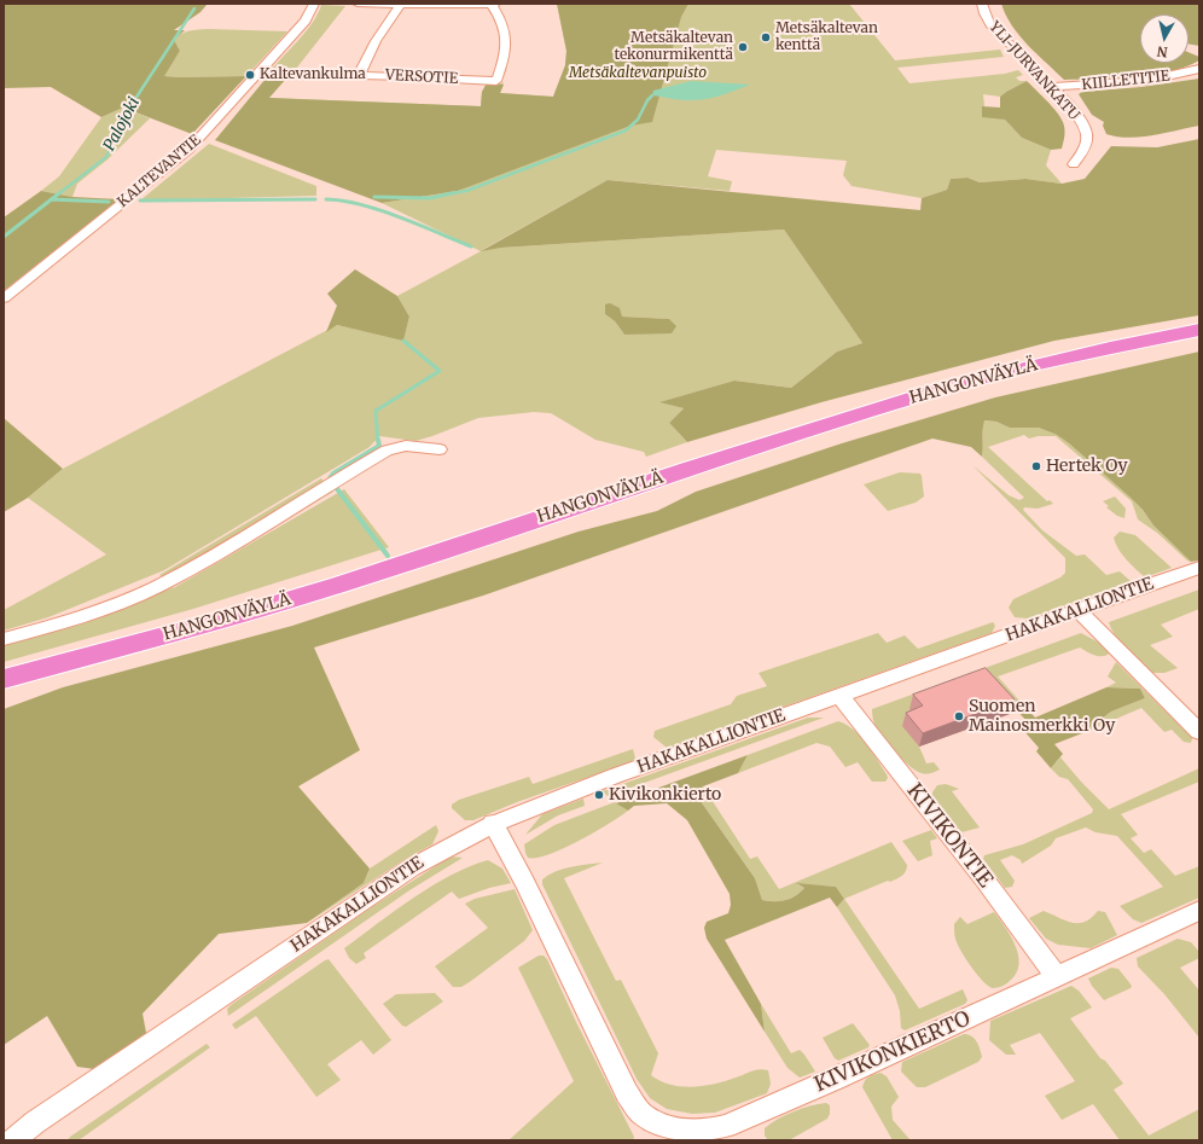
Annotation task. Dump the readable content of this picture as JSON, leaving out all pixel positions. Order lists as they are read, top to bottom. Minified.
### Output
{"streets":{"highway":["HANGONVÄYLÄ"],"street":["YLI-JURVANKATU","VERSOTIE","KIILLETITIE","KALTEVANTIE","HAKAKALLIONTIE","KIVIKONTIE","KIVIKONKIERTO"]},"crossings":[["YLI-JURVANKATU","KIILLETITIE"],["VERSOTIE","KALTEVANTIE"],["HAKAKALLIONTIE","KIVIKONTIE"],["HAKAKALLIONTIE","KIVIKONKIERTO"],["KIVIKONTIE","KIVIKONKIERTO"]],"water":["Palojoki"],"parks":["Metsäkaltevanpuisto"],"places":["Metsäkaltevan kenttä","Metsäkaltevan tekonurmikenttä","Kaltevankulma","Hertek Oy","Suomen Mainosmerkki Oy","Kivikonkierto"],"north":"bottom"}
